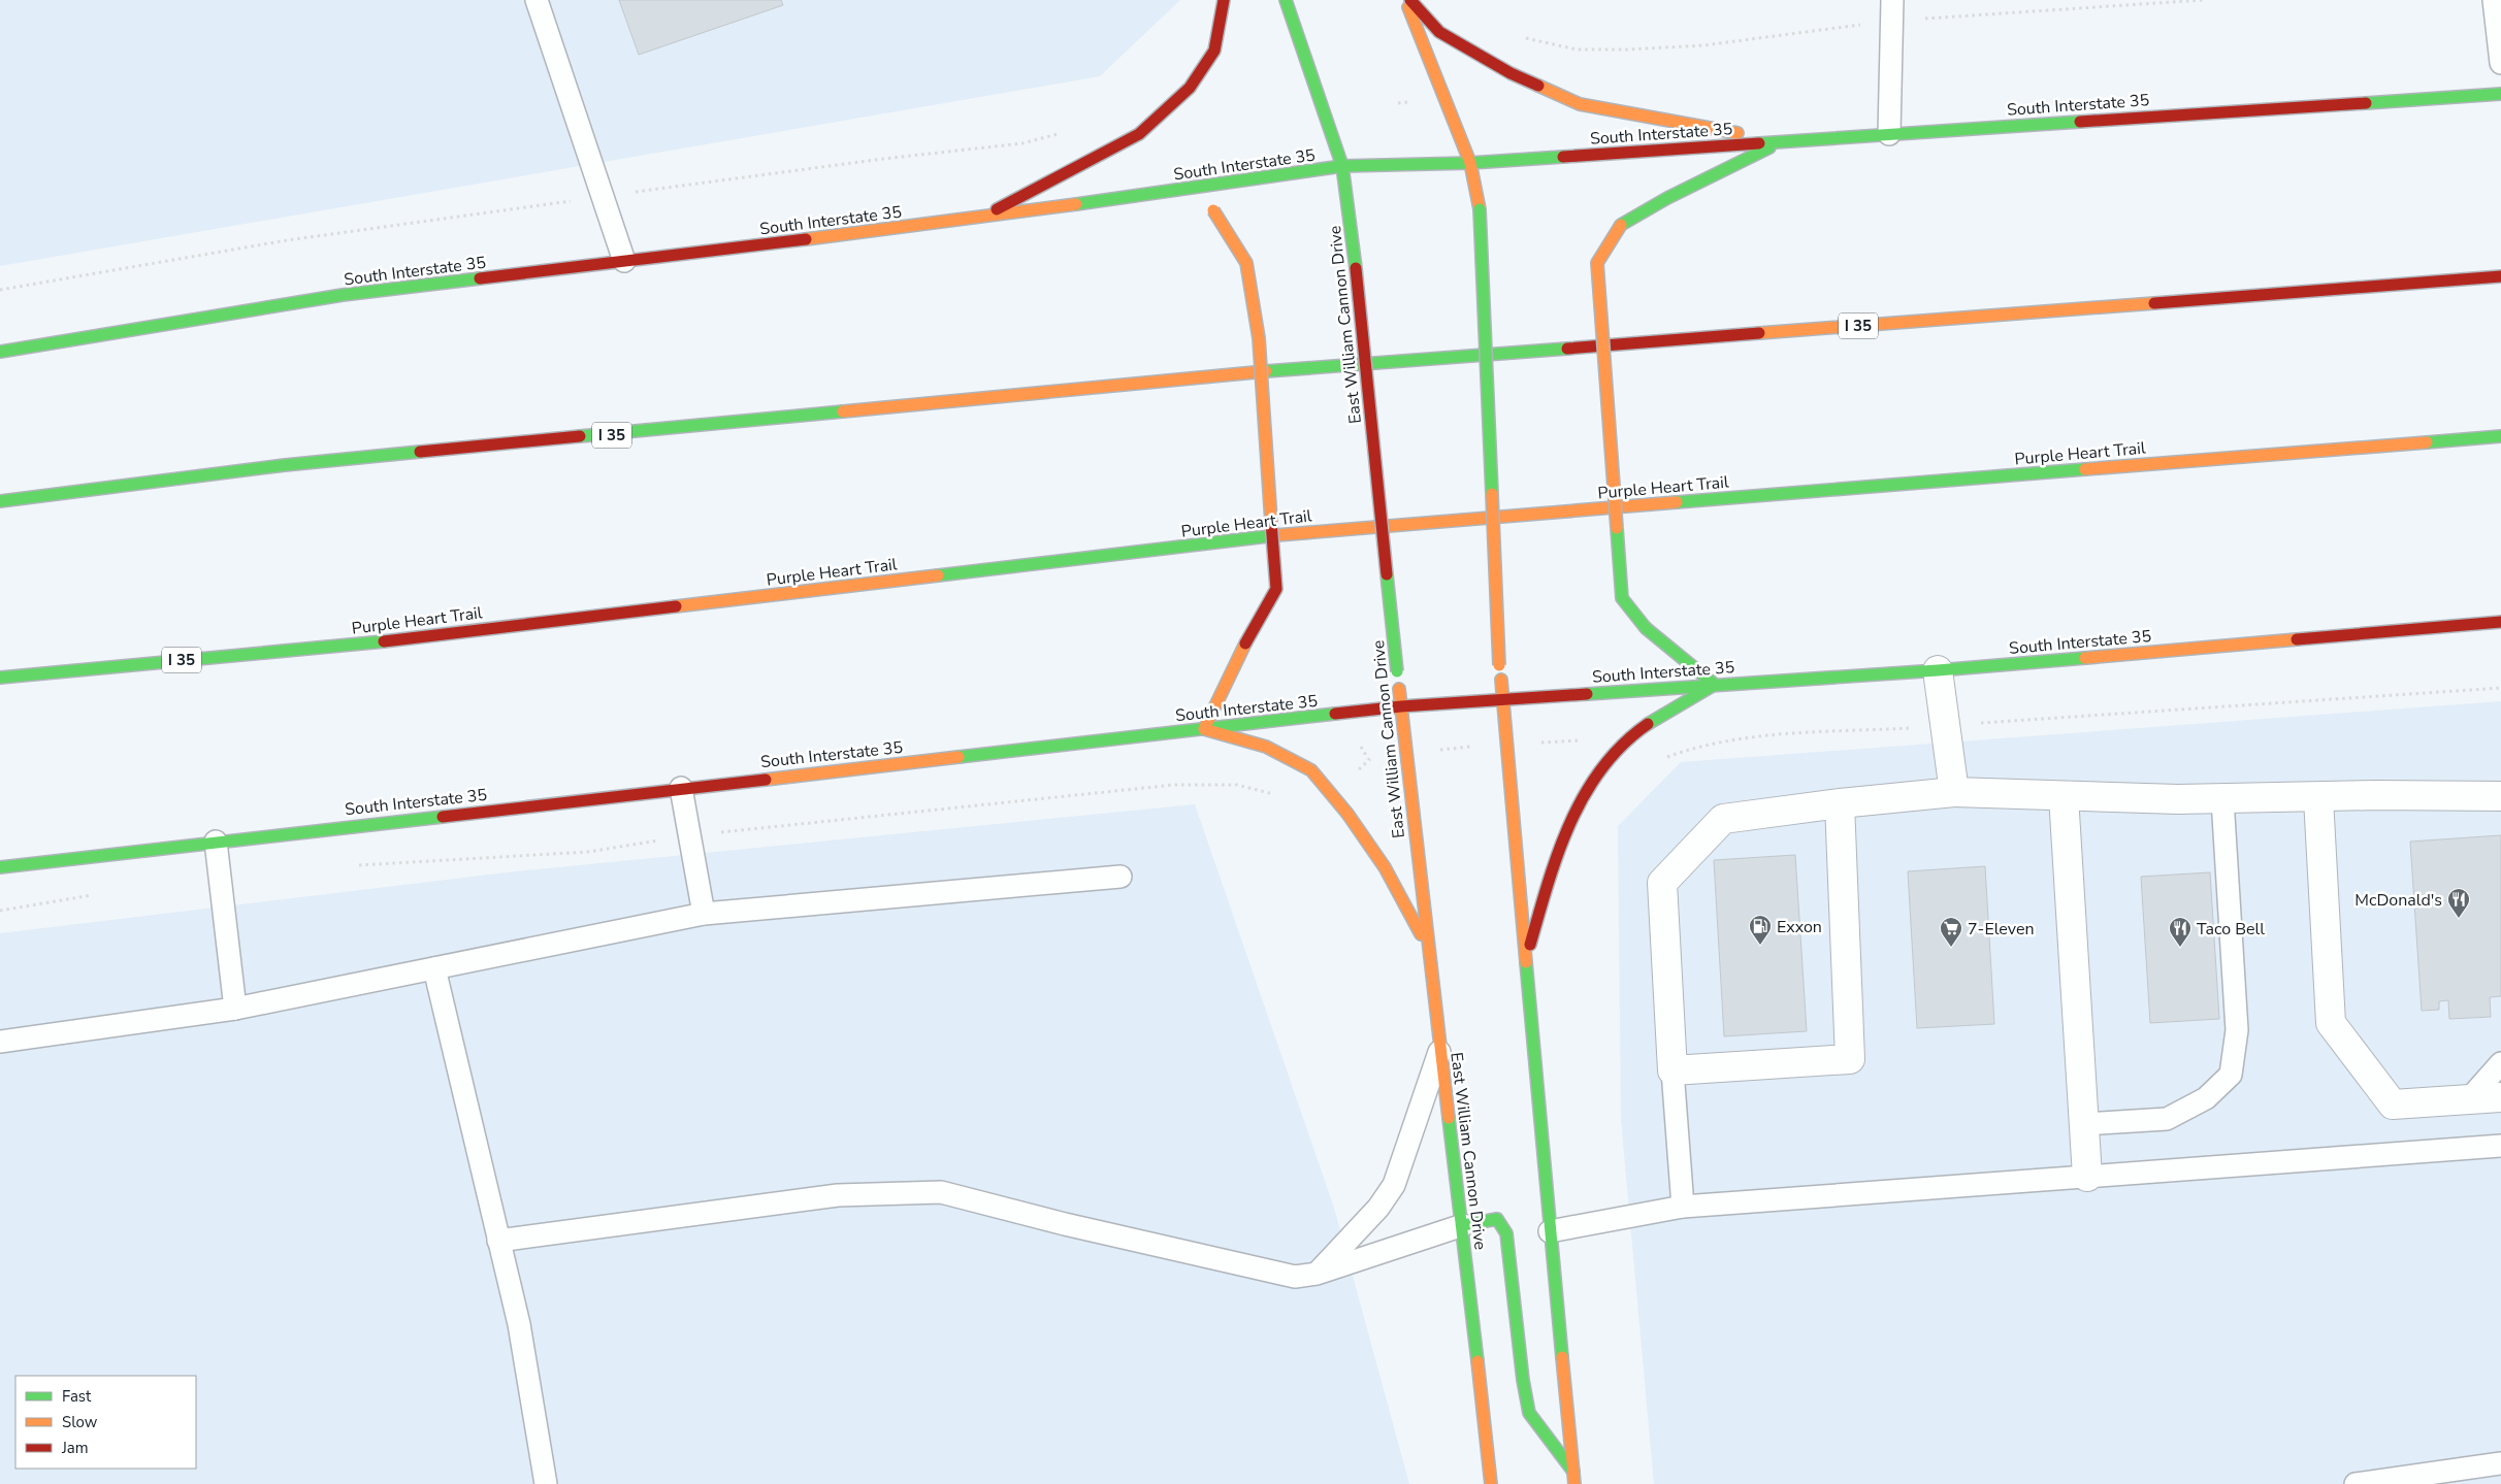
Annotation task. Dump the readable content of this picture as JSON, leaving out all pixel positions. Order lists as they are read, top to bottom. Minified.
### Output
{"streets":{"main road":["South Interstate 35","East William Cannon Drive","I 35","Purple Heart Trail"]},"crossings":[["South Interstate 35","East William Cannon Drive"]],"places":{"restaurant":["McDonald's","Taco Bell"],"fuel station":["Exxon"],"supermarket":["7-Eleven"]},"legend":["Fast","Slow","Jam"]}
